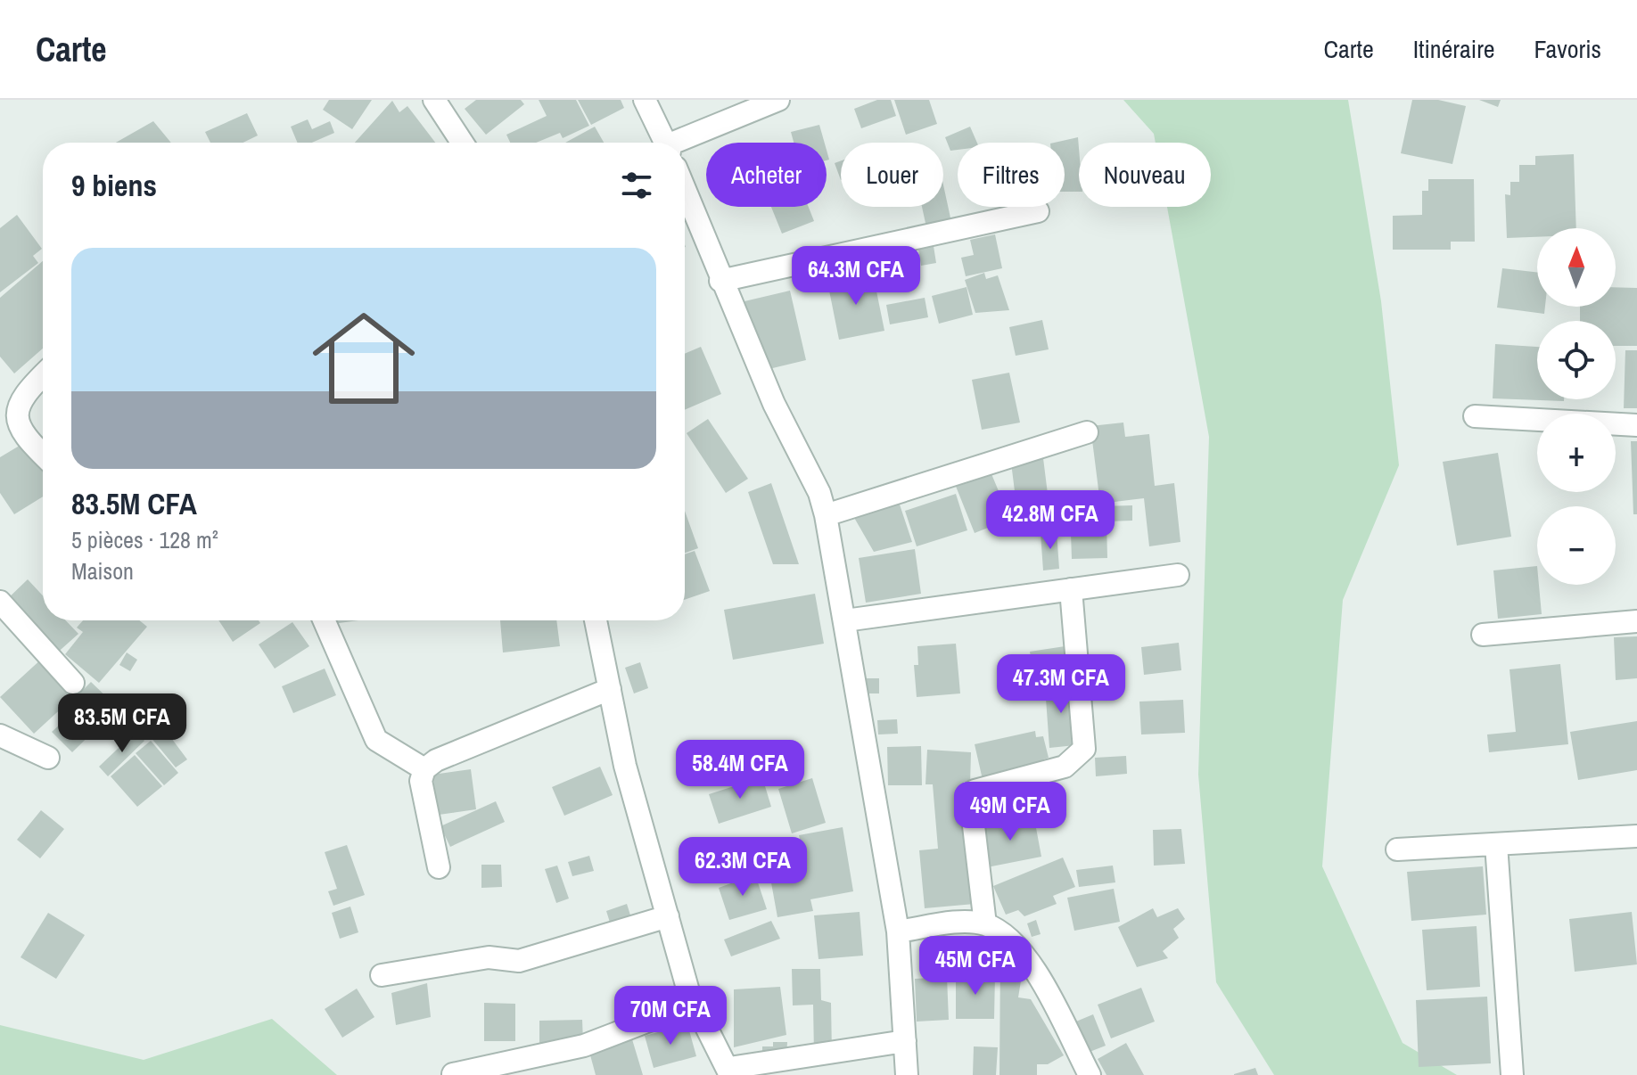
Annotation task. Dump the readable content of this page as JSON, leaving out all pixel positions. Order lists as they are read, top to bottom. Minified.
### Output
{"north":"top","page":{"header":"Carte","nav":["Carte","Itinéraire","Favoris"],"chip":["Acheter","Louer","Filtres","Nouveau"],"heading":"9 biens","map_buttons":["+","−"],"list":[{"name":"83.5M CFA","note":"5 pièces · 128 m² · Maison"}],"price":["64.3M CFA","42.8M CFA","47.3M CFA","83.5M CFA","58.4M CFA","49M CFA","62.3M CFA","45M CFA","70M CFA"]}}
